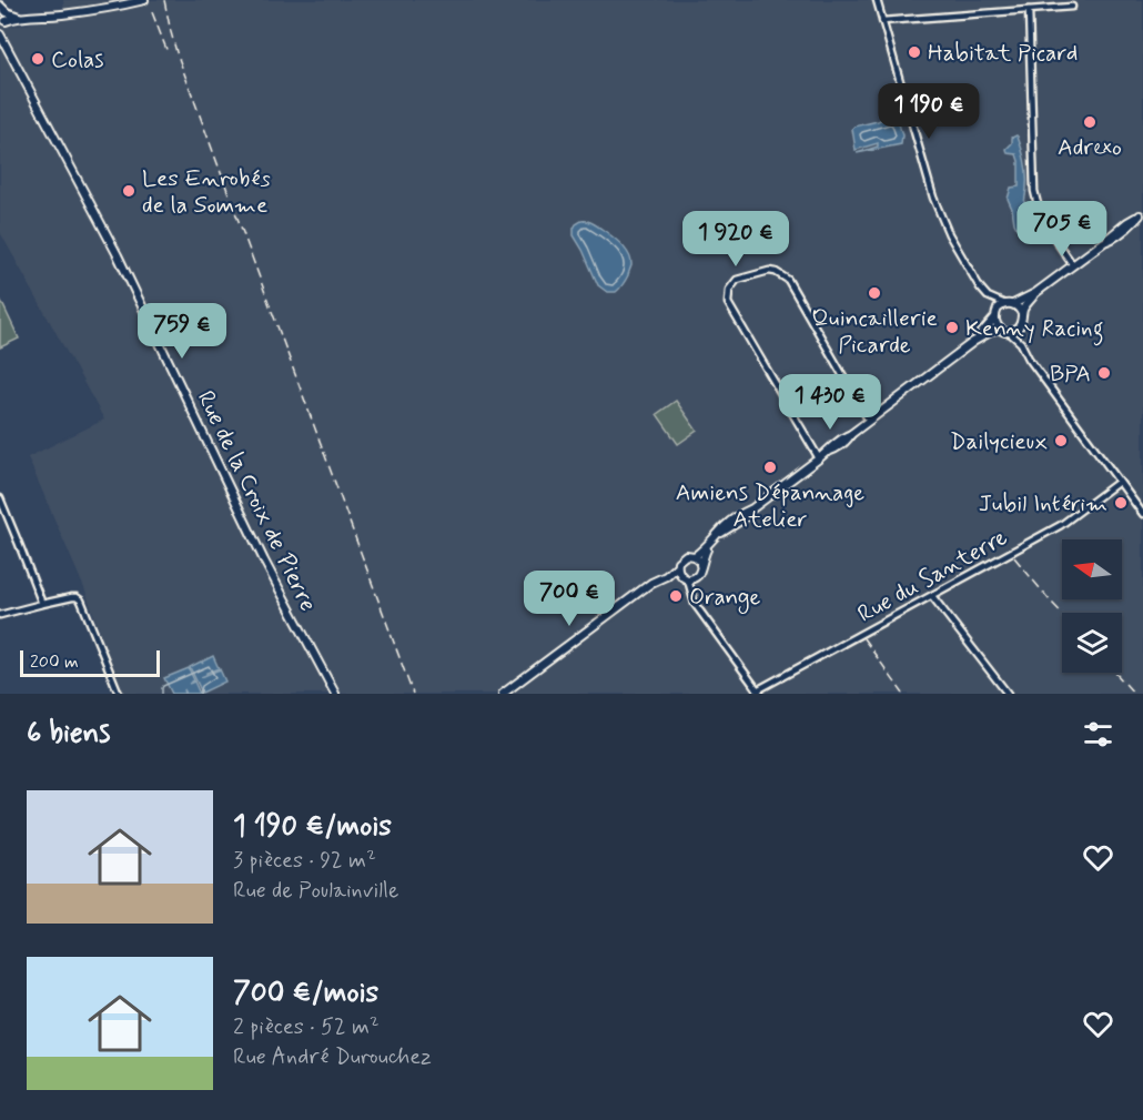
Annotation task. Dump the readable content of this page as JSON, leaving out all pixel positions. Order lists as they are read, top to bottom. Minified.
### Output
{"streets":{"main road":["Rue de la Croix de Pierre"],"street":["Rue du Santerre"]},"places":["Habitat Picard","Colas","Adrexo","Les Enrobés de la Somme","Quincaillerie Picarde","Kenny Racing","BPA","Dailycieux","Amiens Dépannage Atelier","Jubil Intérim","Orange"],"scale_bar":"200 m","north":"left","page":{"price":["1 190 €","705 €","1 920 €","759 €","1 430 €","700 €"],"scale":"200 m","heading":"6 biens","list":[{"name":"1 190 €/mois","note":"3 pièces · 92 m² · Rue de Poulainville"},{"name":"700 €/mois","note":"2 pièces · 52 m² · Rue André Durouchez"}]}}
